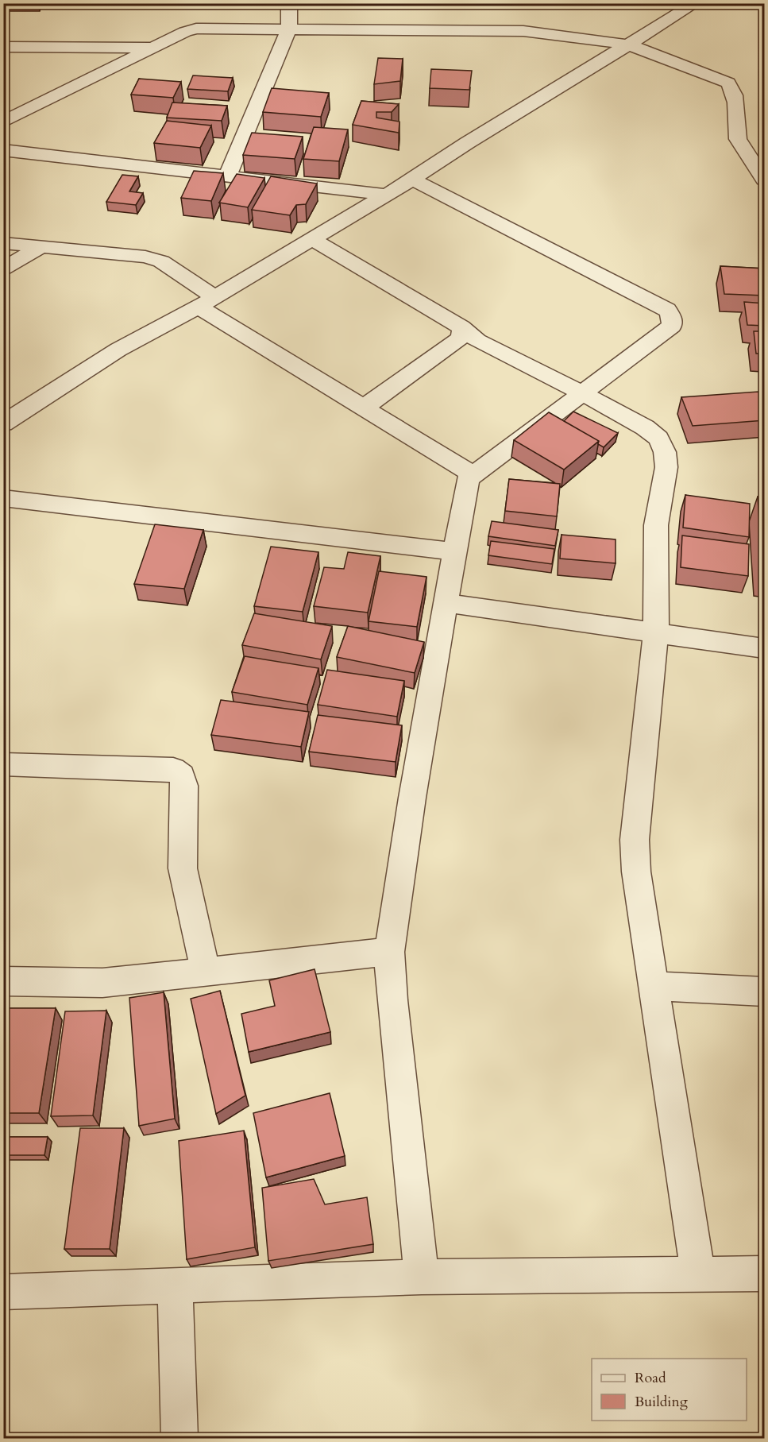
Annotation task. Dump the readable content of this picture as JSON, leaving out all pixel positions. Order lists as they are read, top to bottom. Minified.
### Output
{"legend":["Road","Building"]}
